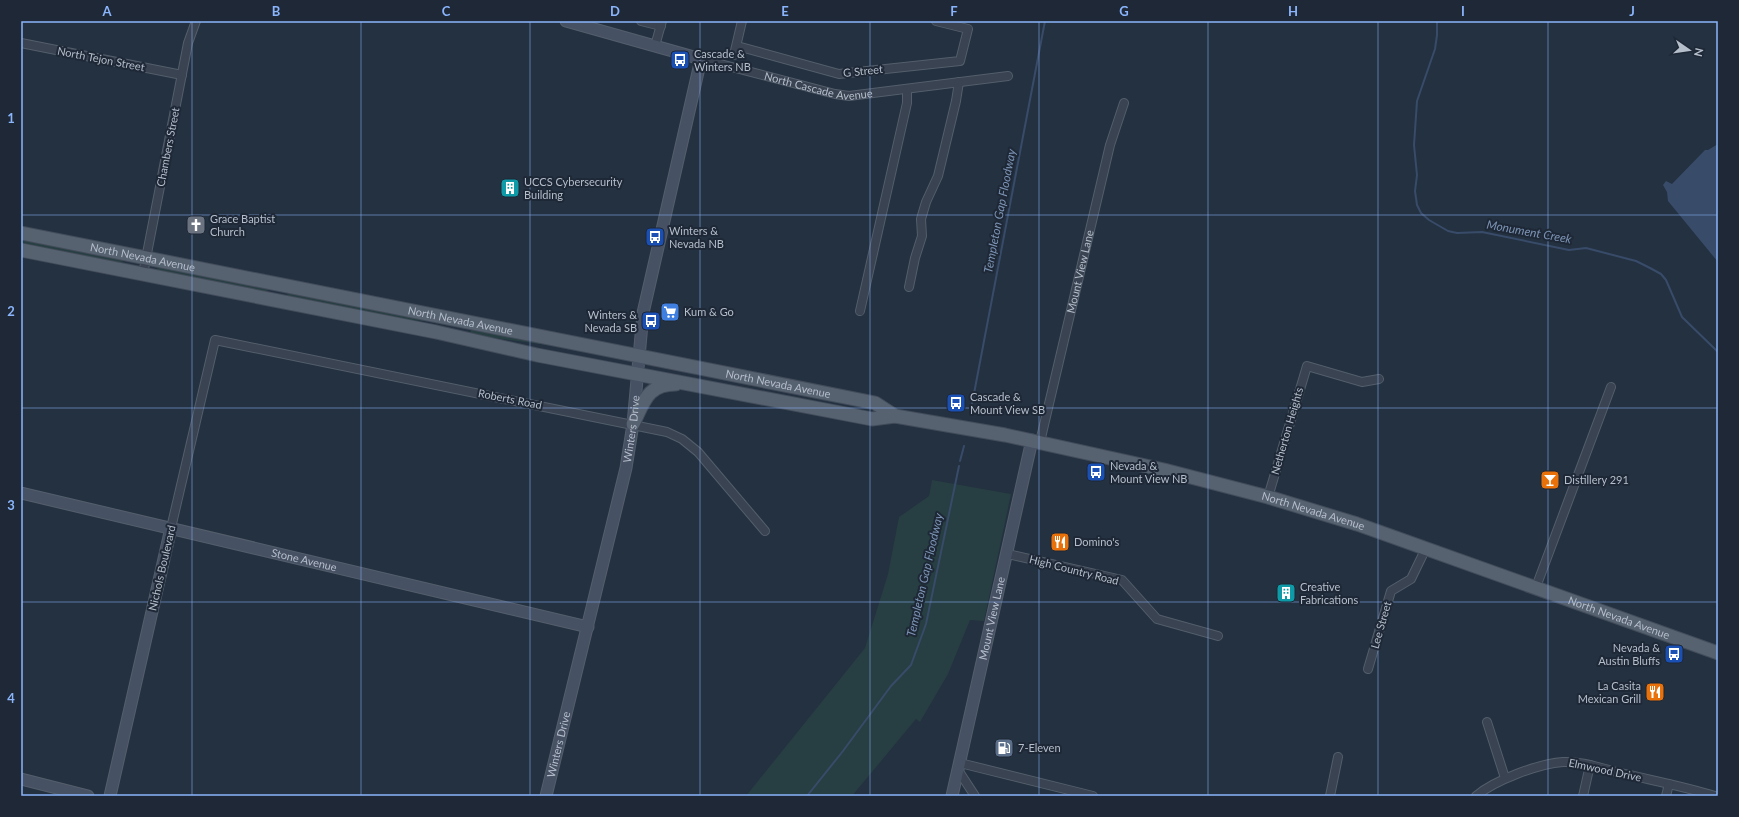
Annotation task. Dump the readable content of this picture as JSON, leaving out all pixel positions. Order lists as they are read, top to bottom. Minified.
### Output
{"streets":{"main road":["North Nevada Avenue"],"street":["North Tejon Street","G Street","North Cascade Avenue","Chambers Street","Mount View Lane","Roberts Road","Winters Drive","Netherton Heights","Stone Avenue","Nichols Boulevard","High Country Road","Lee Street","Elmwood Drive"]},"crossings":[["North Tejon Street","Chambers Street"],["North Cascade Avenue","Winters Drive"],["Chambers Street","North Nevada Avenue"],["North Nevada Avenue","Mount View Lane"],["North Nevada Avenue","Winters Drive"],["North Nevada Avenue","Netherton Heights"],["North Nevada Avenue","Lee Street"],["Mount View Lane","High Country Road"],["Roberts Road","Winters Drive"],["Roberts Road","Nichols Boulevard"],["Winters Drive","Stone Avenue"],["Stone Avenue","Nichols Boulevard"]],"water":["Templeton Gap Floodway","Monument Creek"],"places":{"bus stop":["Cascade & Winters NB","Winters & Nevada NB","Winters & Nevada SB","Cascade & Mount View SB","Nevada & Mount View NB","Nevada & Austin Bluffs"],"building":["UCCS Cybersecurity Building","Creative Fabrications"],"church":["Grace Baptist Church"],"supermarket":["Kum & Go"],"bar":["Distillery 291"],"restaurant":["Domino's","La Casita Mexican Grill"],"fuel station":["7-Eleven"]},"north":"right","grid":{"columns":["A","B","C","D","E","F","G","H","I","J"],"rows":["1","2","3","4"]}}
